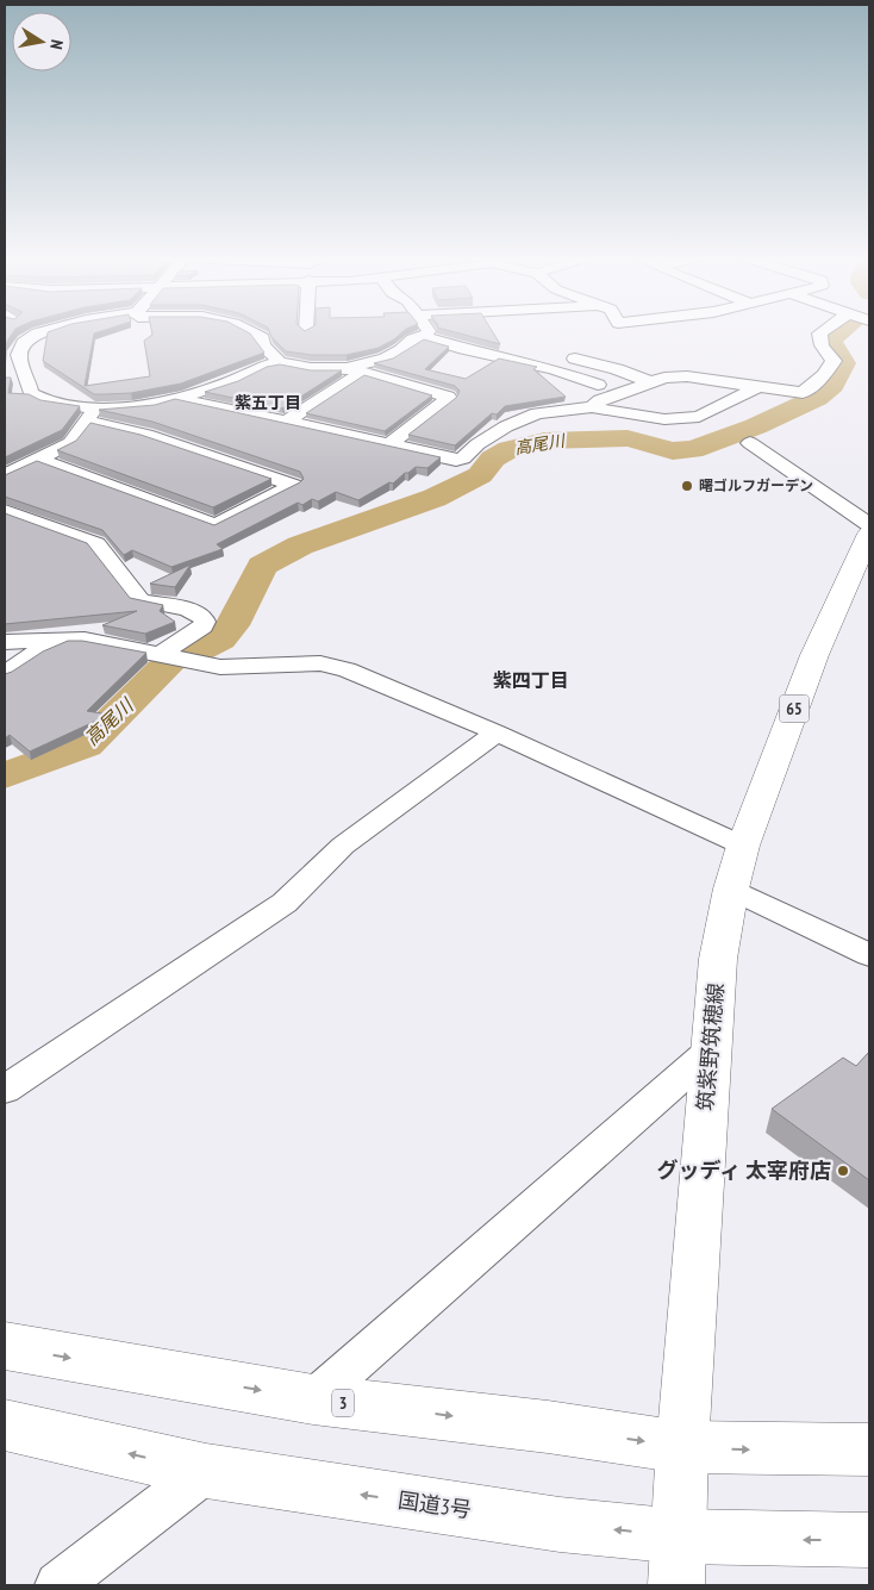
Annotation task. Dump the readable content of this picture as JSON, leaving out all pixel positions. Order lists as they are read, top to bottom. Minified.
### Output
{"streets":{"main road":["65","筑紫野筑穂線","3","国道3号"]},"crossings":[["筑紫野筑穂線","3"],["筑紫野筑穂線","国道3号"]],"districts":["紫五丁目","紫四丁目"],"water":["高尾川"],"places":["曙ゴルフガーデン","グッディ 太宰府店"],"north":"right"}
